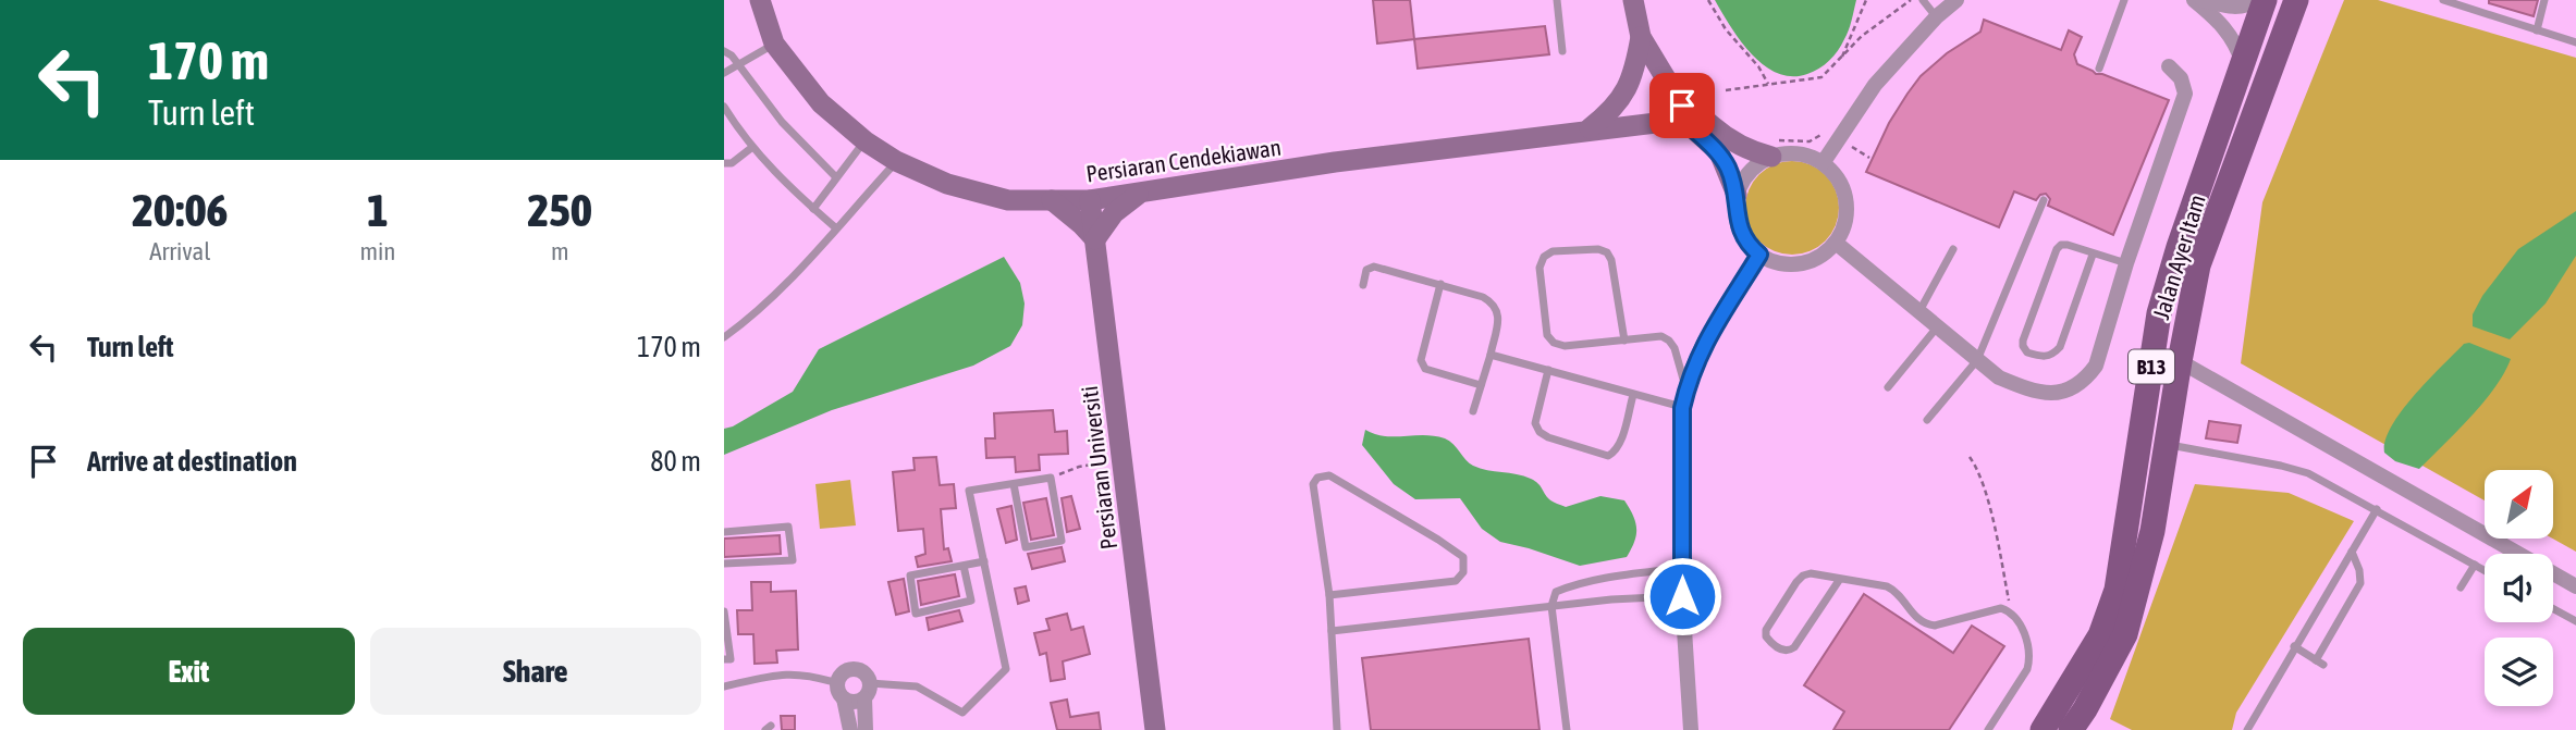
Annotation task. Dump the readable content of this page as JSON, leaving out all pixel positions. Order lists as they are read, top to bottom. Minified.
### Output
{"streets":{"main road":["Jalan Ayer Itam","B13"],"street":["Persiaran Cendekiawan","Persiaran Universiti"]},"crossings":[["Persiaran Cendekiawan","Persiaran Universiti"]],"north":"top right","page":{"turn":["170 m","Turn left"],"eta":["20:06","Arrival","1","min","250","m"],"list":[{"name":"Turn left","value":"170 m"},{"name":"Arrive at destination","value":"80 m"}],"buttons":["Exit","Share"]}}
